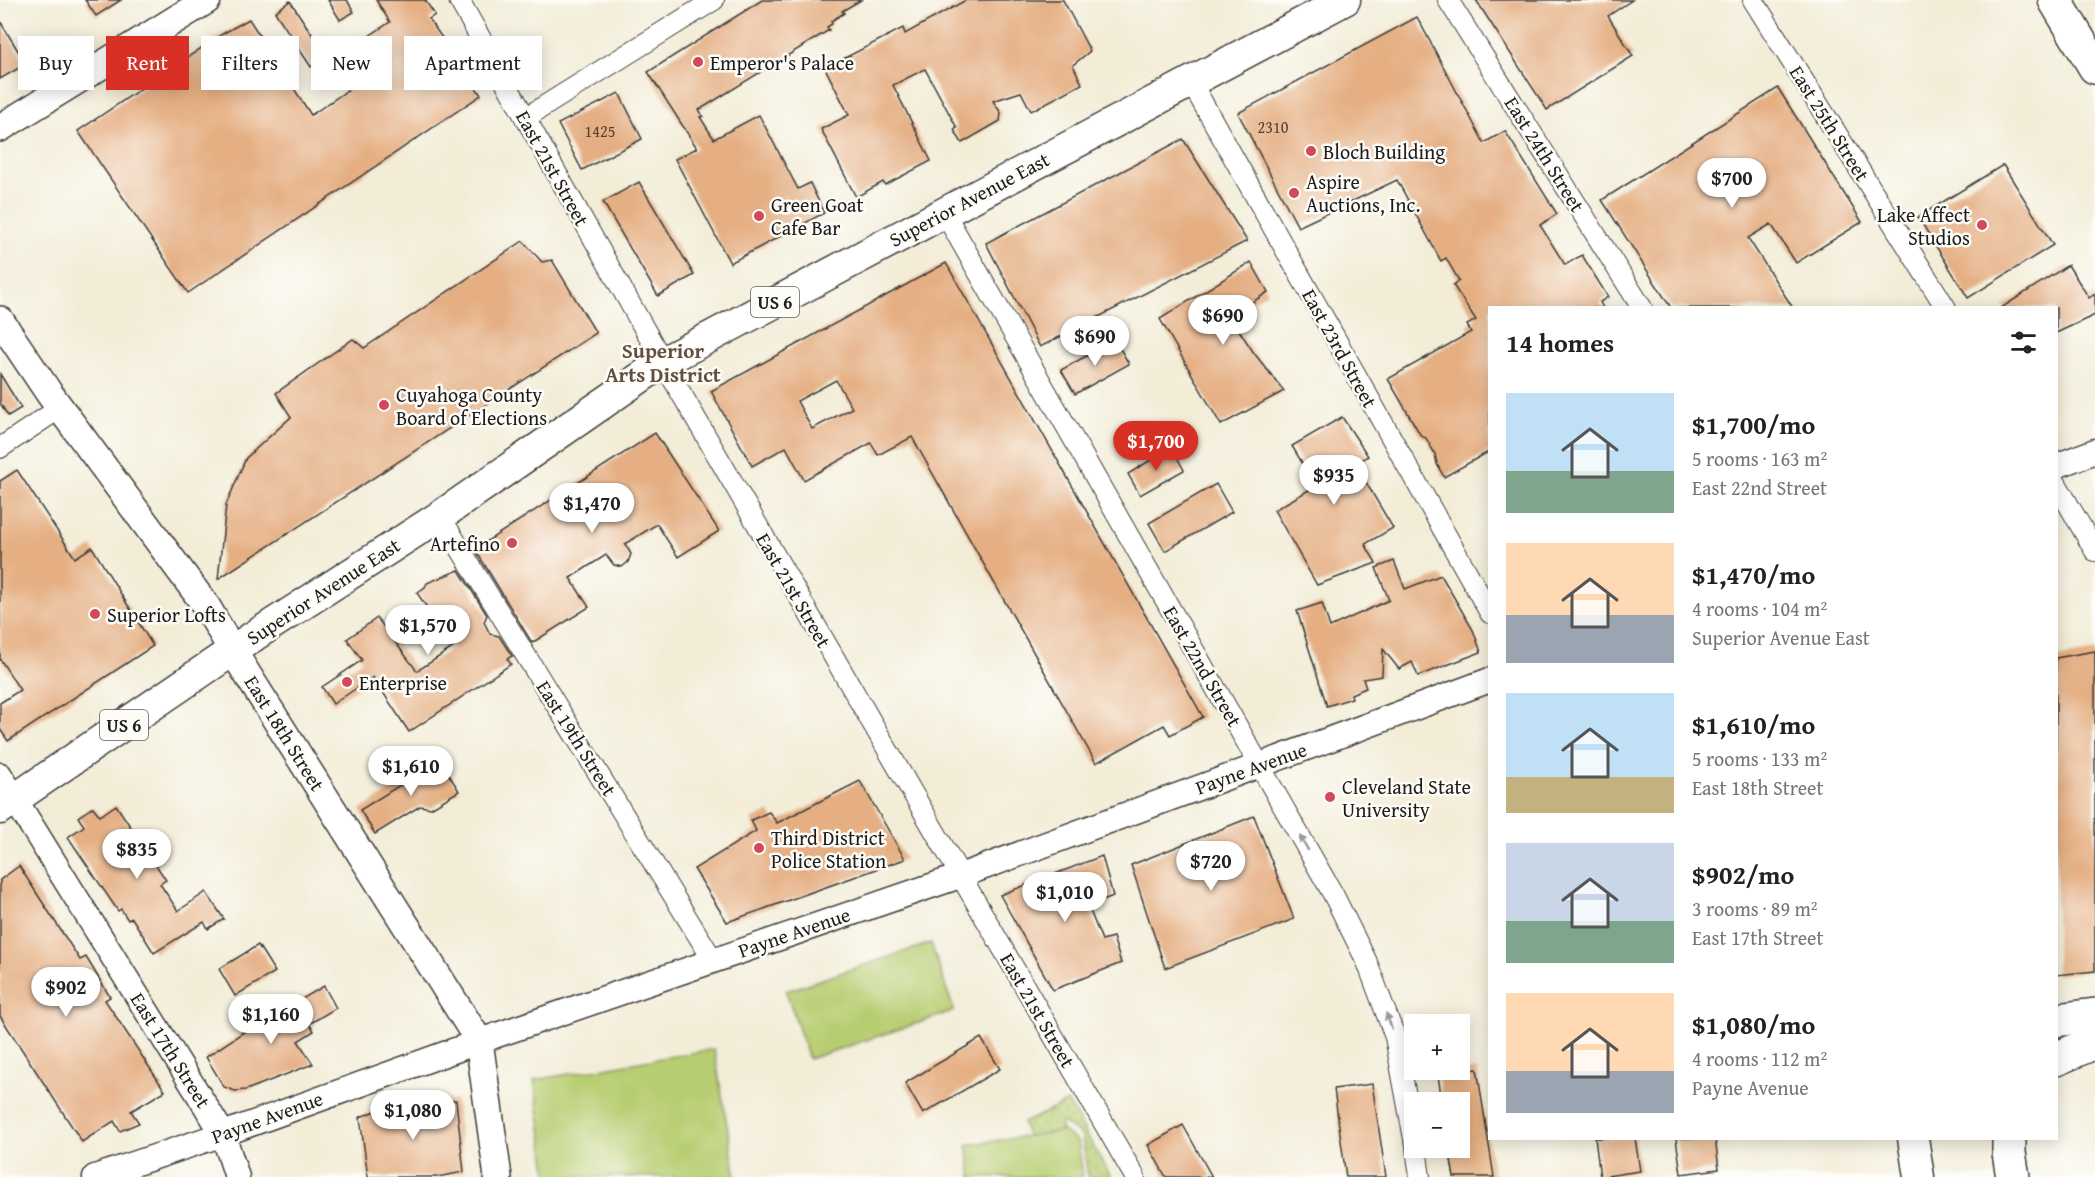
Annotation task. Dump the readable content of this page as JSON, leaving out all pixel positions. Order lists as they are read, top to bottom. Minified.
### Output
{"streets":{"main road":["Superior Avenue East","US 6","East 18th Street"],"street":["East 25th Street","East 24th Street","East 21st Street","East 23rd Street","East 22nd Street","East 19th Street","Payne Avenue","East 17th Street"]},"crossings":[["East 21st Street","Superior Avenue East"],["East 21st Street","Payne Avenue"],["Superior Avenue East","East 23rd Street"],["Superior Avenue East","East 22nd Street"],["Superior Avenue East","East 18th Street"],["Superior Avenue East","East 19th Street"],["Superior Avenue East","East 17th Street"],["East 22nd Street","Payne Avenue"],["East 18th Street","Payne Avenue"],["East 19th Street","Payne Avenue"],["Payne Avenue","East 17th Street"]],"one_way":["East 22nd Street"],"districts":["Superior Arts District"],"places":["Emperor's Palace","Bloch Building","Aspire Auctions, Inc.","Green Goat Cafe Bar","Lake Affect Studios","Cuyahoga County Board of Elections","Artefino","Superior Lofts","Enterprise","Cleveland State University","Third District Police Station"],"house_numbers":["2310","1425"],"page":{"chip":["Buy","Rent","Filters","New","Apartment"],"price":["$700","$690","$690","$1,700","$935","$1,470","$1,570","$1,610","$835","$720","$1,010","$902","$1,160","$1,080"],"heading":"14 homes","list":[{"name":"$1,700/mo","note":"5 rooms · 163 m² · East 22nd Street"},{"name":"$1,470/mo","note":"4 rooms · 104 m² · Superior Avenue East"},{"name":"$1,610/mo","note":"5 rooms · 133 m² · East 18th Street"},{"name":"$902/mo","note":"3 rooms · 89 m² · East 17th Street"},{"name":"$1,080/mo","note":"4 rooms · 112 m² · Payne Avenue"}],"map_buttons":["+","−"]}}
